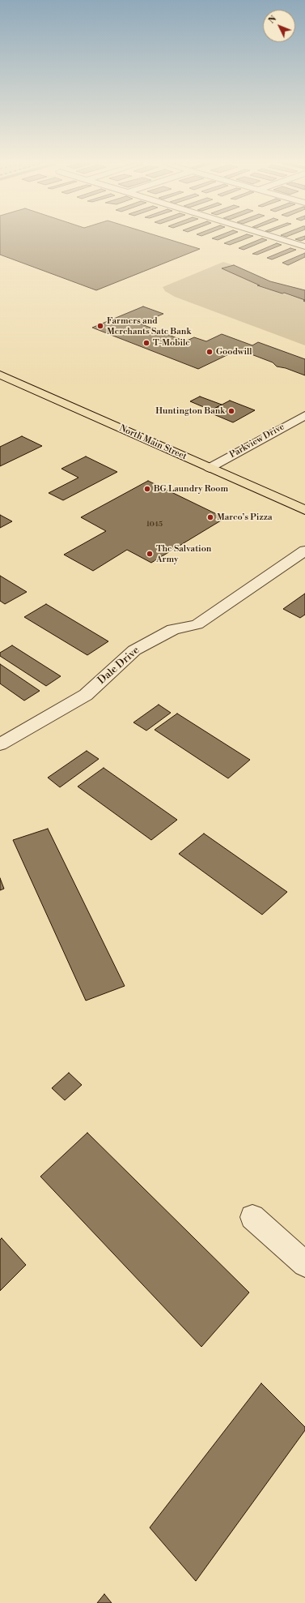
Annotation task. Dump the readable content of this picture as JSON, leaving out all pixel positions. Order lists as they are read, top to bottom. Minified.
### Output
{"streets":{"main road":["North Main Street"],"street":["Parkview Drive","Dale Drive"]},"crossings":[["Parkview Drive","North Main Street"]],"places":["Farmers and Merchants Sate Bank","T-Mobile","Goodwill","Huntington Bank","BG Laundry Room","Marco’s Pizza","The Salvation Army"],"house_numbers":["1045"],"north":"top left"}
